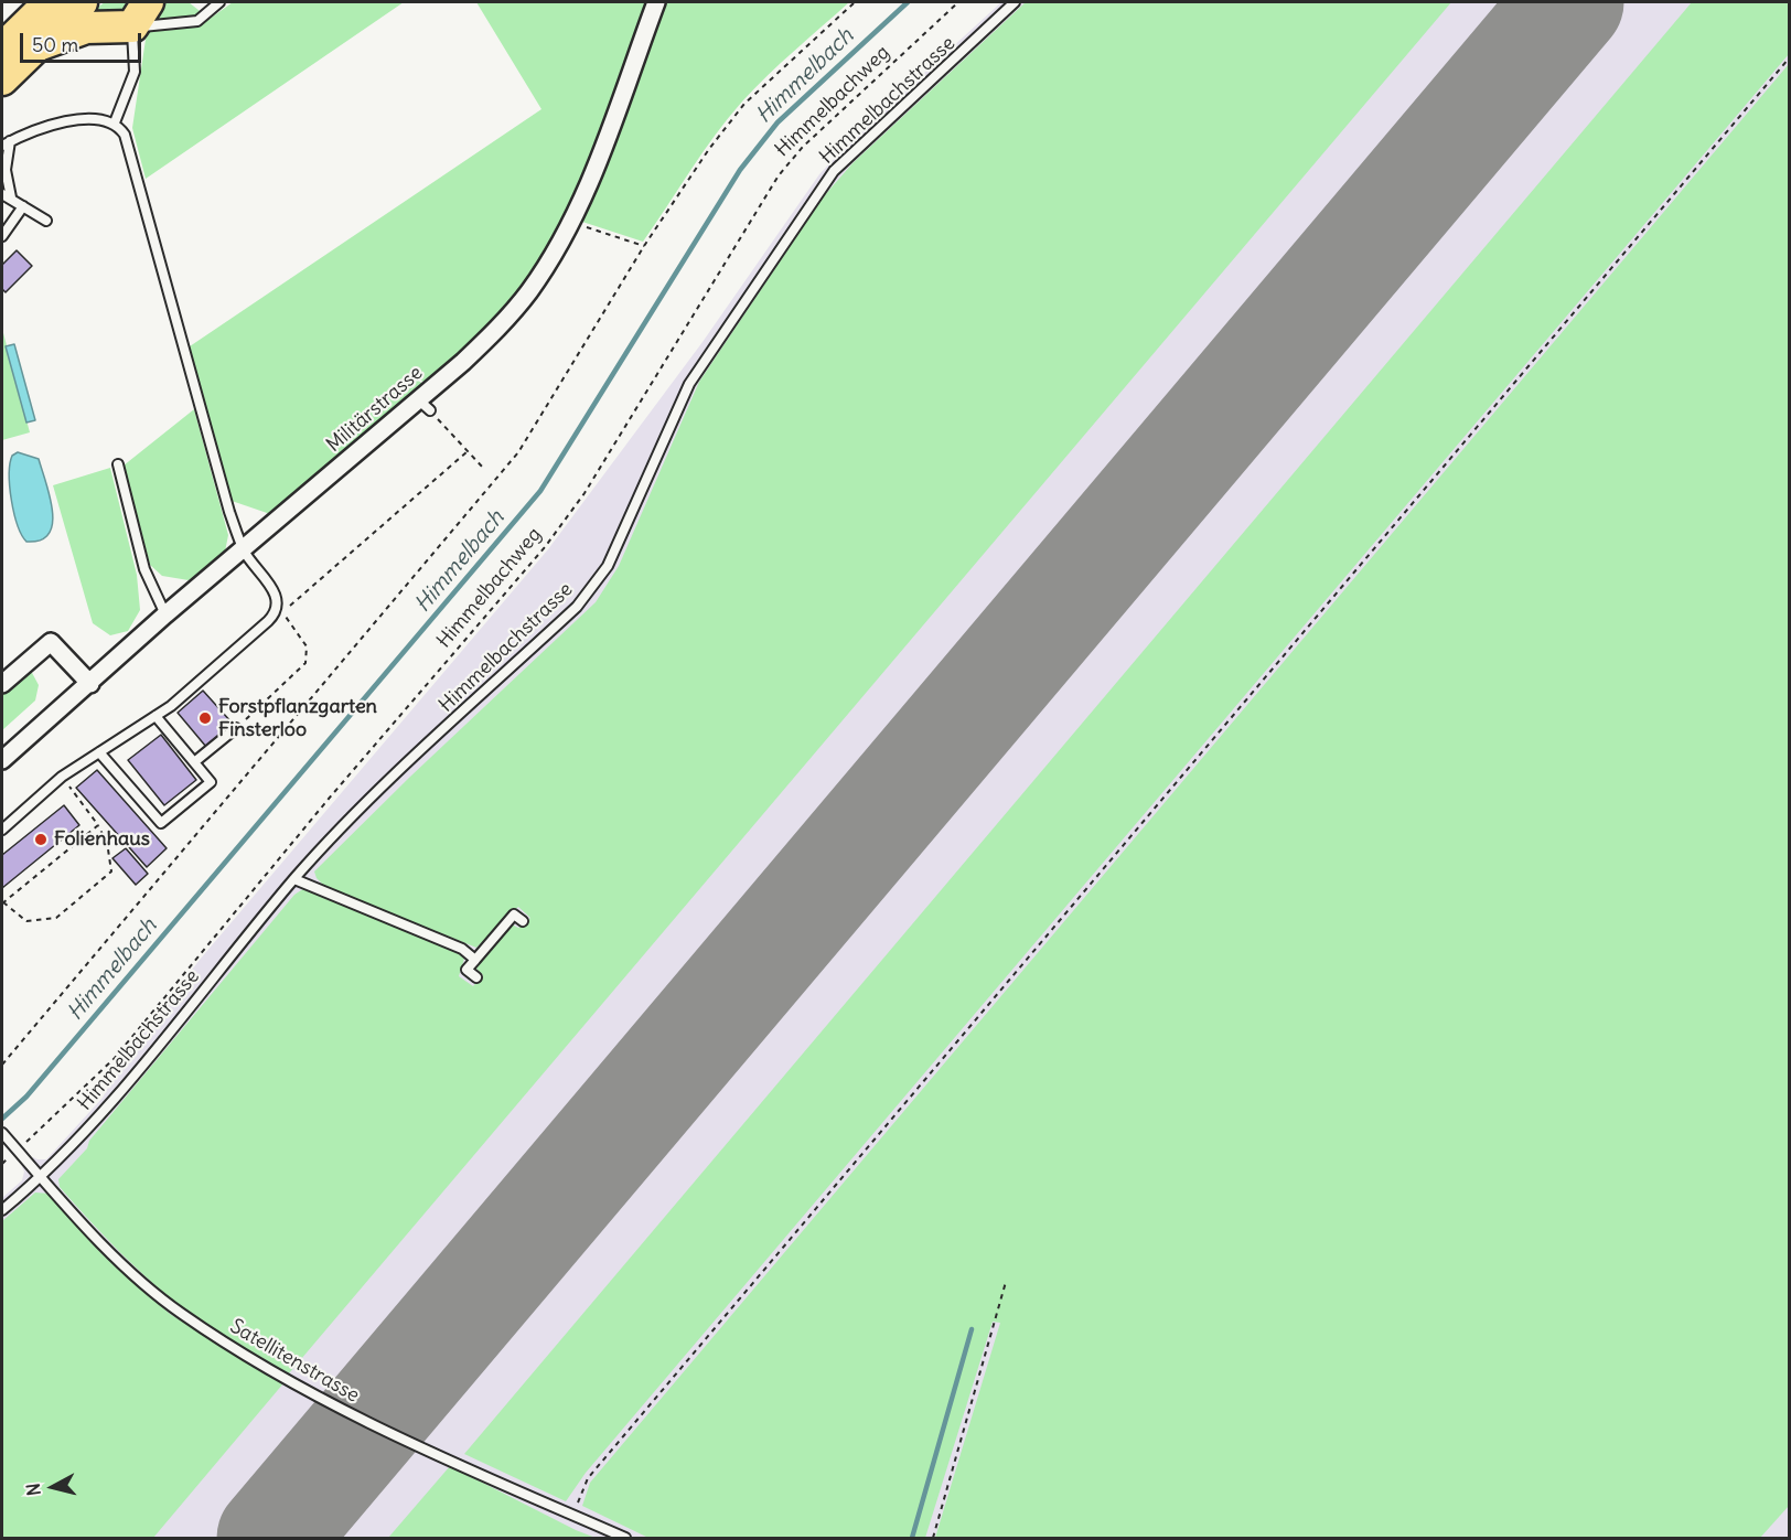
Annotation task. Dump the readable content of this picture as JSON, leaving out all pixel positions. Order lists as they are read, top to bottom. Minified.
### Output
{"streets":{"street":["Militärstrasse"],"lane":["Himmelbachstrasse","Satellitenstrasse"],"path":["Himmelbachweg"]},"crossings":[["Himmelbachstrasse","Satellitenstrasse"],["Himmelbachweg","Satellitenstrasse"]],"water":["Himmelbach"],"places":["Forstpflanzgarten Finsterloo","Folienhaus"],"scale_bar":"50 m","north":"left"}
